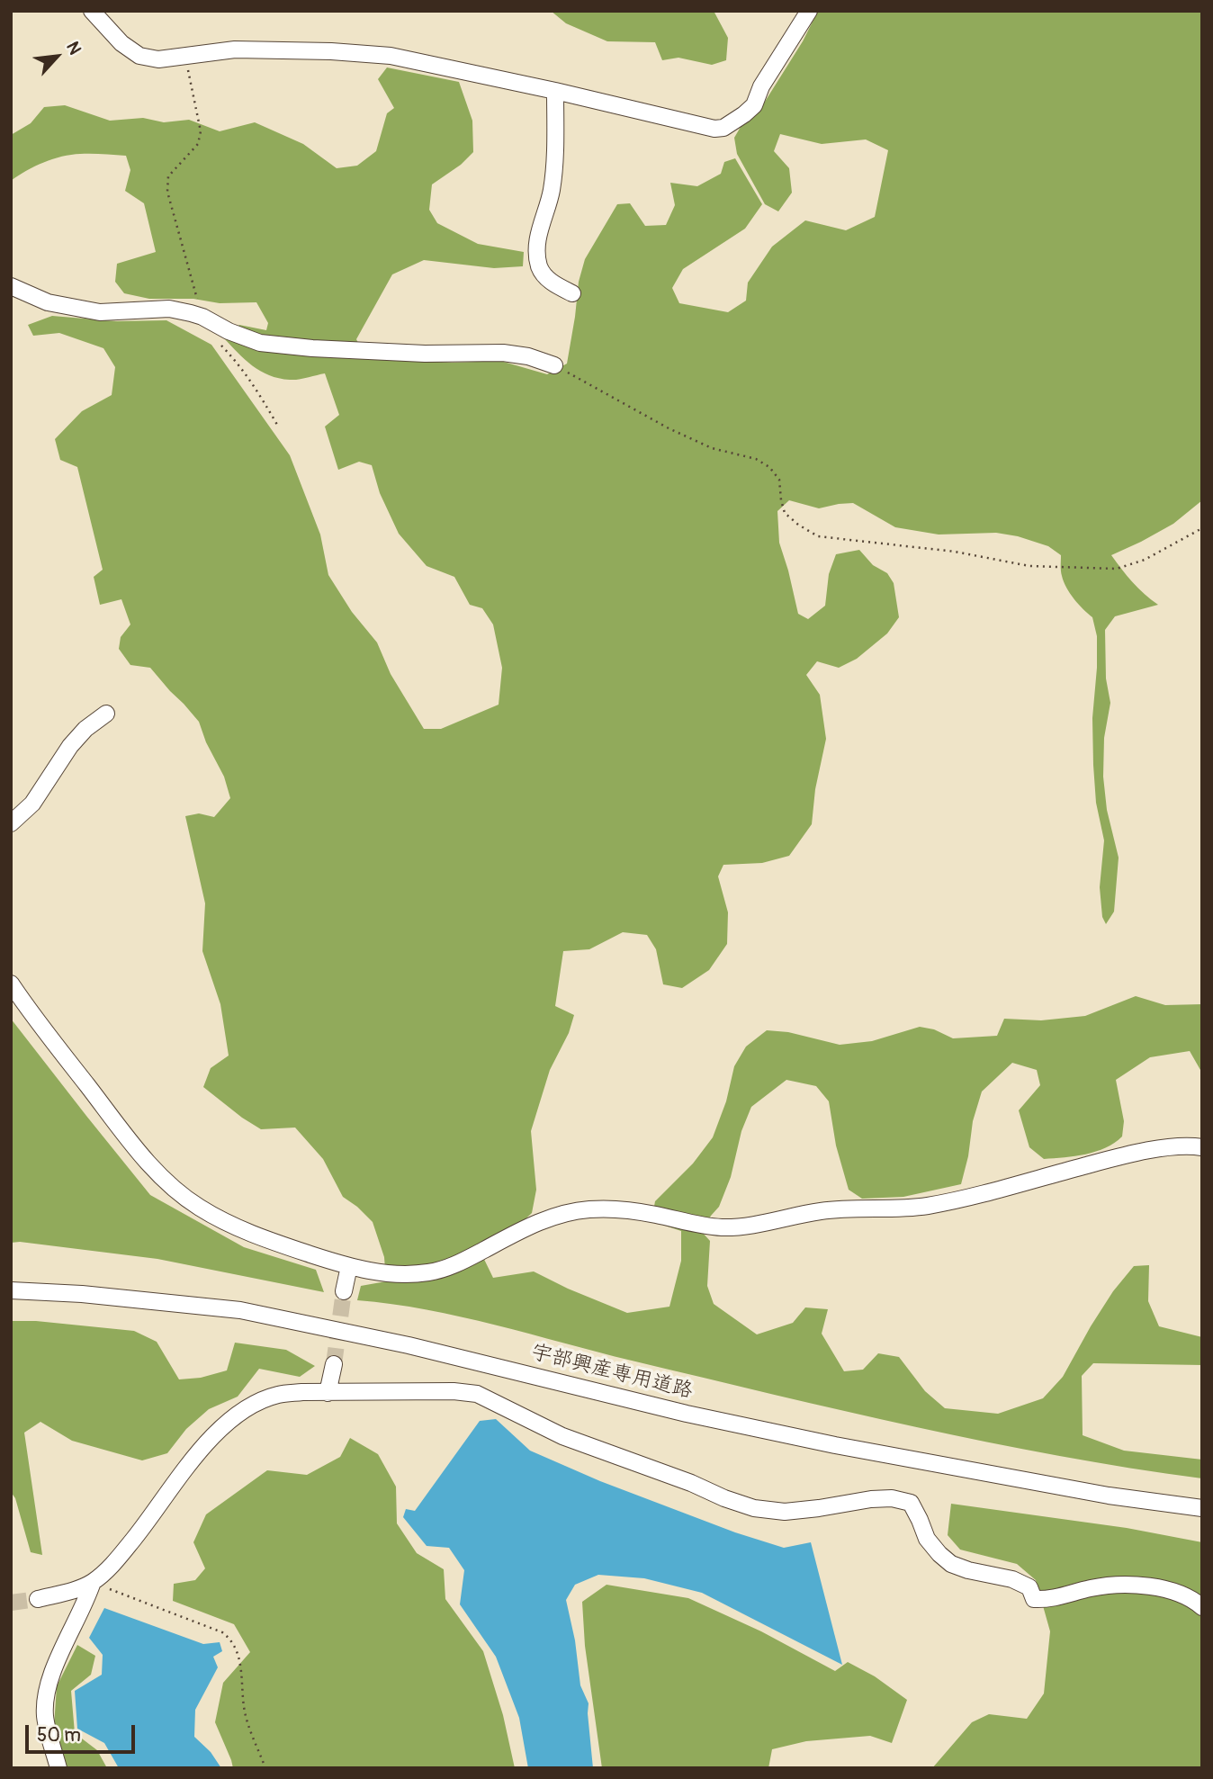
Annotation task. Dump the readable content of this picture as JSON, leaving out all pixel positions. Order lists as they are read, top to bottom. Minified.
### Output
{"streets":{"street":["宇部興産専用道路"]},"scale_bar":"50 m","north":"top right"}
